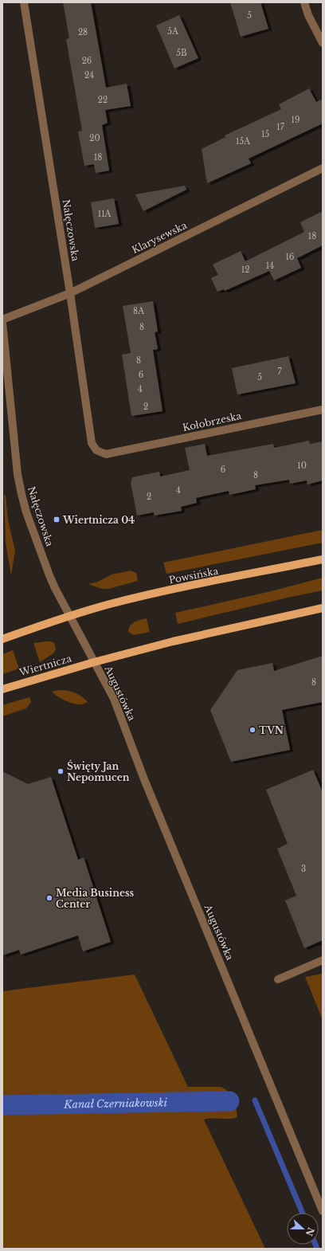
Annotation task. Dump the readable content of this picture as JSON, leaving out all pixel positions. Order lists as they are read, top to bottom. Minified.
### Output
{"streets":{"main road":["Powsińska","Wiertnicza"],"street":["Nałęczowska","Klarysewska","Kołobrzeska","Augustówka"]},"crossings":[["Nałęczowska","Klarysewska"],["Nałęczowska","Kołobrzeska"],["Nałęczowska","Powsińska"],["Nałęczowska","Wiertnicza"],["Nałęczowska","Augustówka"],["Wiertnicza","Augustówka"]],"water":["Kanał Czerniakowski"],"places":{"transit":["Wiertnicza 04"],"other":["TVN","Święty Jan Nepomucen","Media Business Center"]},"house_numbers":["5","5A","28","5B","26","24","22","19","17","15","20","15A","18","11A","18","16","14","12","8A","8","8","7","6","5","4","2","10","6","8","4","2","8","3"],"north":"right"}
